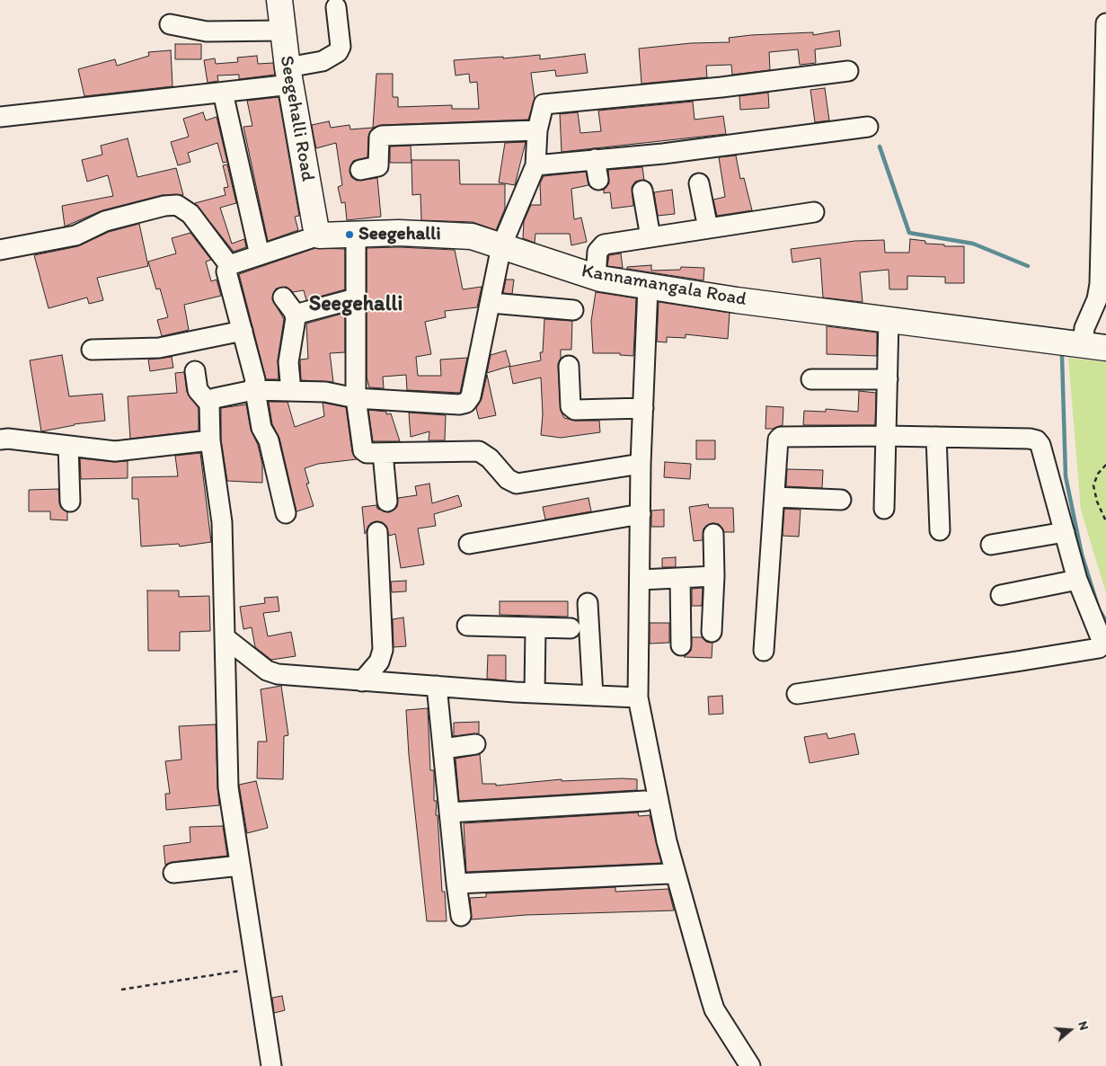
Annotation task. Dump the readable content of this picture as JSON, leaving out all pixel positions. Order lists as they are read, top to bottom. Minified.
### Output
{"streets":{"main road":["Seegehalli Road","Kannamangala Road"]},"crossings":[["Seegehalli Road","Kannamangala Road"]],"districts":["Seegehalli"],"places":["Seegehalli"],"north":"right"}
